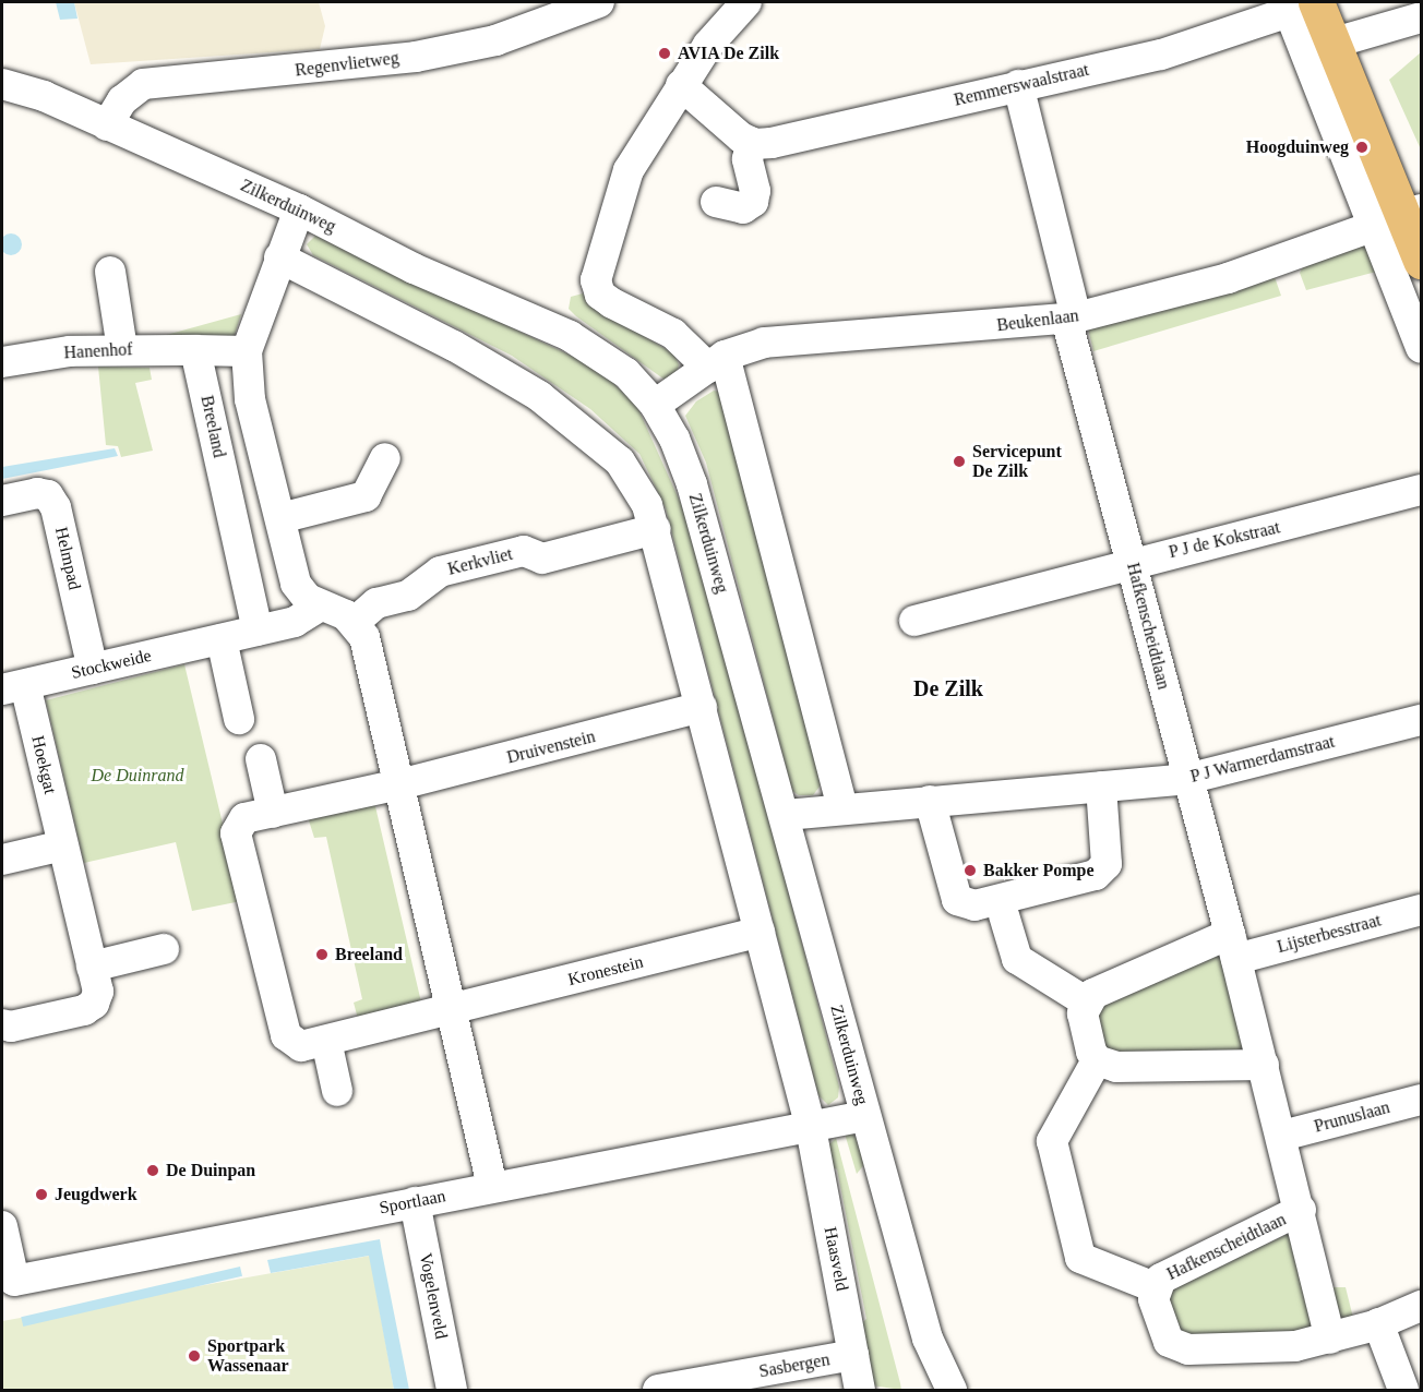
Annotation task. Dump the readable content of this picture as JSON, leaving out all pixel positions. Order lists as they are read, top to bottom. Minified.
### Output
{"streets":{"street":["Regenvlietweg","Remmerswaalstraat","Zilkerduinweg","Beukenlaan","Hanenhof","Breeland","P J de Kokstraat","Helmpad","Kerkvliet","Hafkenscheidtlaan","Stockweide","Druivenstein","P J Warmerdamstraat","Hoekgat","Lijsterbesstraat","Kronestein","Prunuslaan","Sportlaan","Haasveld","Vogelenveld","Sasbergen"]},"crossings":[["Regenvlietweg","Zilkerduinweg"],["Remmerswaalstraat","Hafkenscheidtlaan"],["Zilkerduinweg","Beukenlaan"],["Zilkerduinweg","P J Warmerdamstraat"],["Zilkerduinweg","Sportlaan"],["Beukenlaan","Hafkenscheidtlaan"],["Hanenhof","Breeland"],["P J de Kokstraat","Hafkenscheidtlaan"],["Helmpad","Stockweide"],["Hafkenscheidtlaan","P J Warmerdamstraat"],["Hafkenscheidtlaan","Lijsterbesstraat"],["Hafkenscheidtlaan","Prunuslaan"],["Stockweide","Hoekgat"],["Sportlaan","Haasveld"],["Sportlaan","Vogelenveld"],["Haasveld","Sasbergen"]],"districts":["De Zilk"],"parks":["De Duinrand"],"places":["AVIA De Zilk","Hoogduinweg","Servicepunt De Zilk","Bakker Pompe","Breeland","De Duinpan","Jeugdwerk","Sportpark Wassenaar"]}
